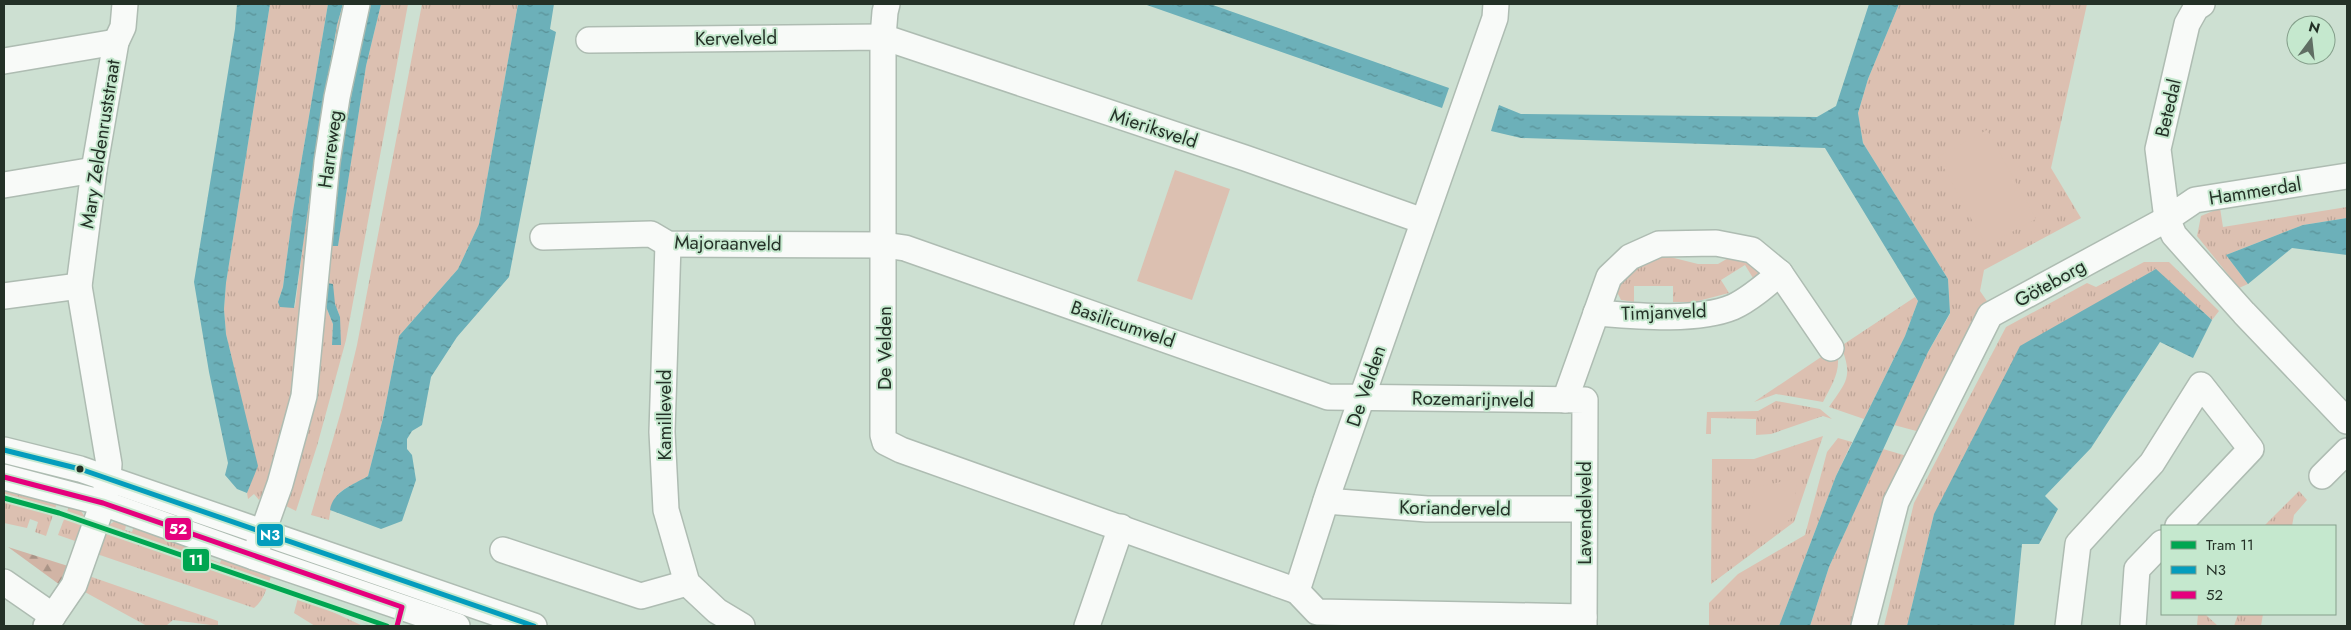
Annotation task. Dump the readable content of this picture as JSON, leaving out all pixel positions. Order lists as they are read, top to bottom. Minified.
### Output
{"streets":{"street":["Kervelveld","Betedal","Mieriksveld","Mary Zeldenruststraat","Harreweg","Hammerdal","Majoraanveld","Göteborg","Timjanveld","Basilicumveld","De Velden","Rozemarijnveld","Kamilleveld","Korianderveld","Lavendelveld"]},"crossings":[["Kervelveld","Mieriksveld"],["Kervelveld","De Velden"],["Betedal","Hammerdal"],["Betedal","Göteborg"],["Mieriksveld","De Velden"],["Hammerdal","Göteborg"],["Majoraanveld","Basilicumveld"],["Majoraanveld","De Velden"],["Majoraanveld","Kamilleveld"],["Timjanveld","Rozemarijnveld"],["Timjanveld","Lavendelveld"],["Basilicumveld","De Velden"],["Basilicumveld","Rozemarijnveld"],["De Velden","Rozemarijnveld"],["De Velden","Korianderveld"],["Rozemarijnveld","Lavendelveld"],["Korianderveld","Lavendelveld"]],"lines":["transit line N3","transit line 52","tram line 11"],"legend":["Tram 11","N3","52"],"north":"top"}
